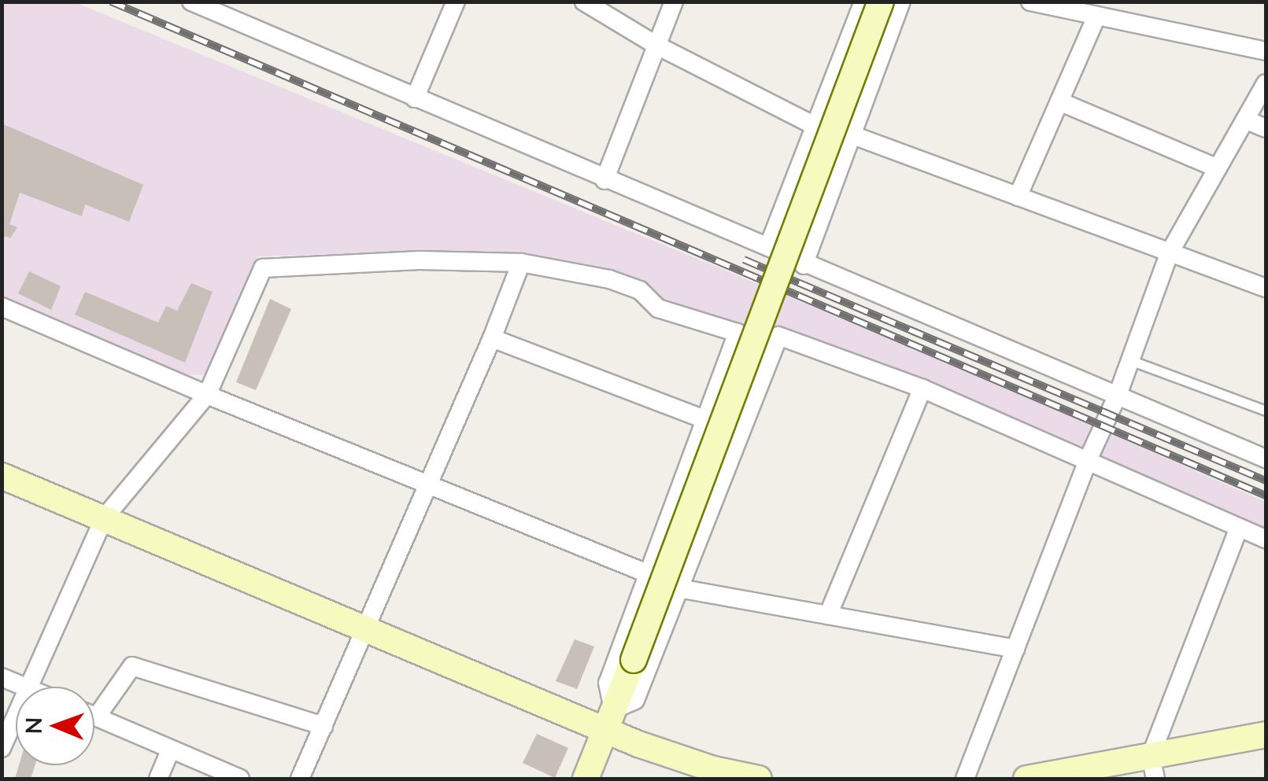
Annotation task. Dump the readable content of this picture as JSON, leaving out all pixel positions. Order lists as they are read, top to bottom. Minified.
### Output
{"north":"left"}
